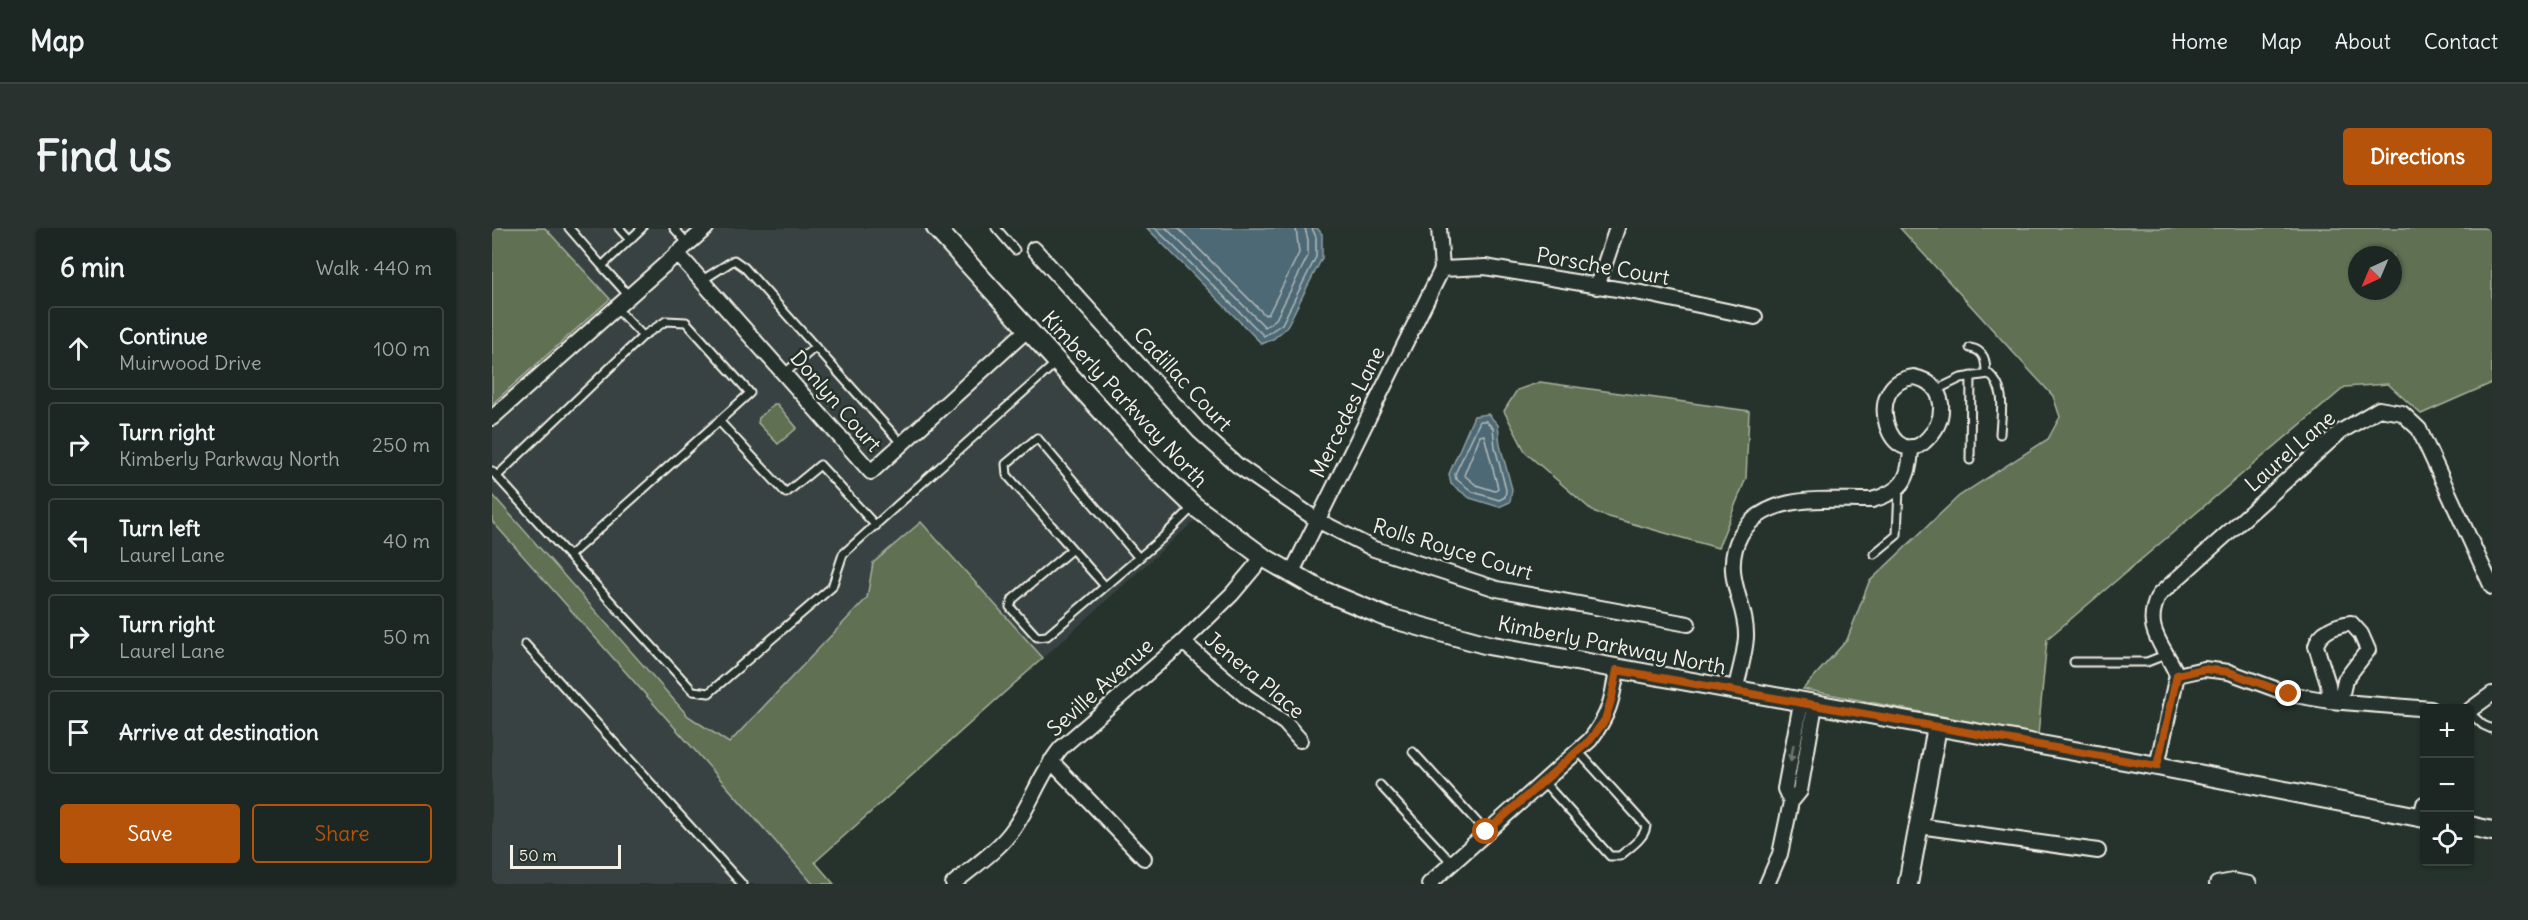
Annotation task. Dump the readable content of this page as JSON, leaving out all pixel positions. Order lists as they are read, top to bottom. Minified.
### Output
{"streets":{"street":["Porsche Court","Cadillac Court","Kimberly Parkway North","Donlyn Court","Mercedes Lane","Laurel Lane","Rolls Royce Court","Jenera Place","Seville Avenue"]},"crossings":[["Porsche Court","Mercedes Lane"],["Cadillac Court","Mercedes Lane"],["Cadillac Court","Rolls Royce Court"],["Kimberly Parkway North","Donlyn Court"],["Kimberly Parkway North","Mercedes Lane"],["Kimberly Parkway North","Seville Avenue"],["Mercedes Lane","Rolls Royce Court"],["Jenera Place","Seville Avenue"]],"scale_bar":"50 m","north":"bottom left","page":{"header":"Map","nav":["Home","Map","About","Contact"],"buttons":["Directions",["Save","Share"]],"title":"Find us","heading":["6 min","Walk · 440 m"],"list":[["Continue","Muirwood Drive","100 m"],["Turn right","Kimberly Parkway North","250 m"],["Turn left","Laurel Lane","40 m"],["Turn right","Laurel Lane","50 m"],"Arrive at destination"],"map_buttons":["+","−"],"scale":"50 m"}}
